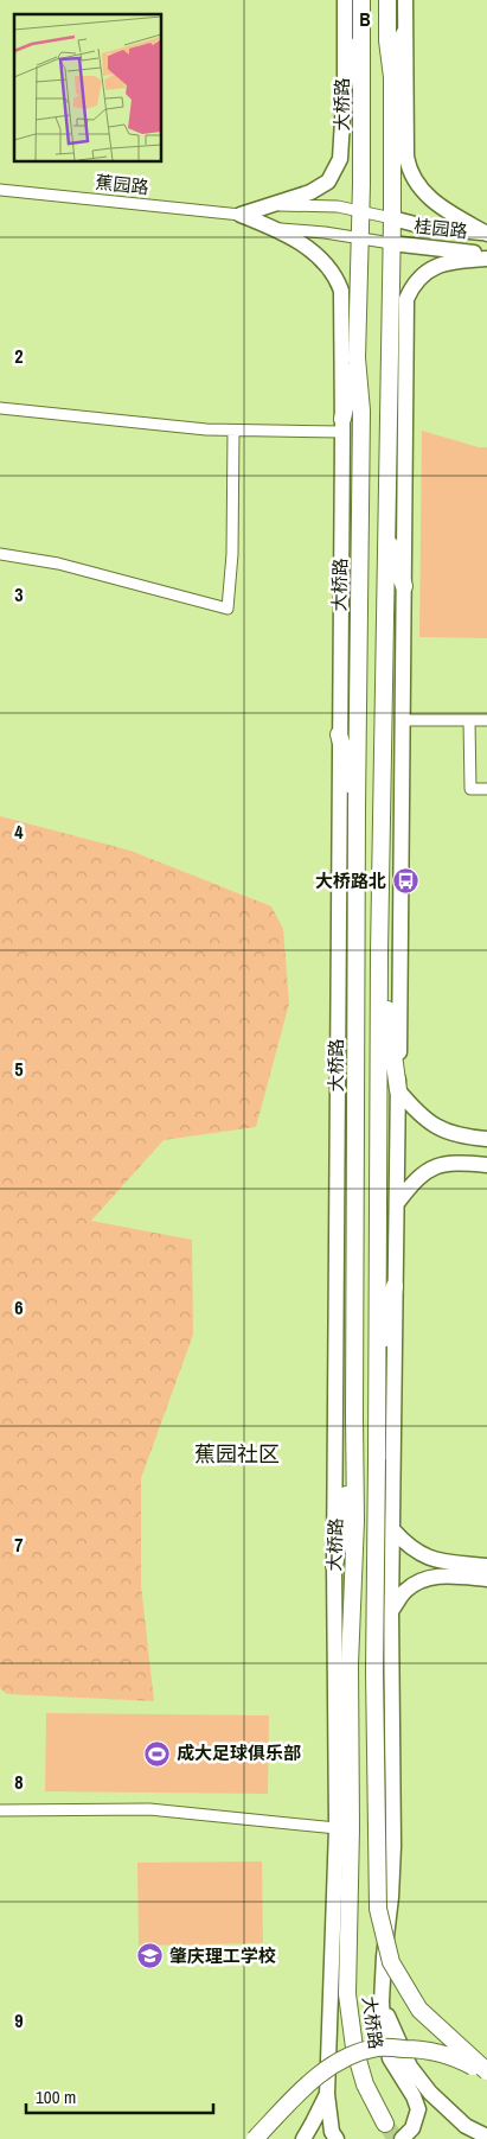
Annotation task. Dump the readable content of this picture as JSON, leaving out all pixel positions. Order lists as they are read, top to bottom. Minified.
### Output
{"streets":{"main road":["大桥路"],"street":["蕉园路","桂园路"]},"districts":["蕉园社区"],"places":{"bus stop":["大桥路北"],"sports":["成大足球俱乐部"],"school or university":["肇庆理工学校"]},"scale_bar":"100 m","grid":{"columns":["B"],"rows":["2","3","4","5","6","7","8","9"]}}
